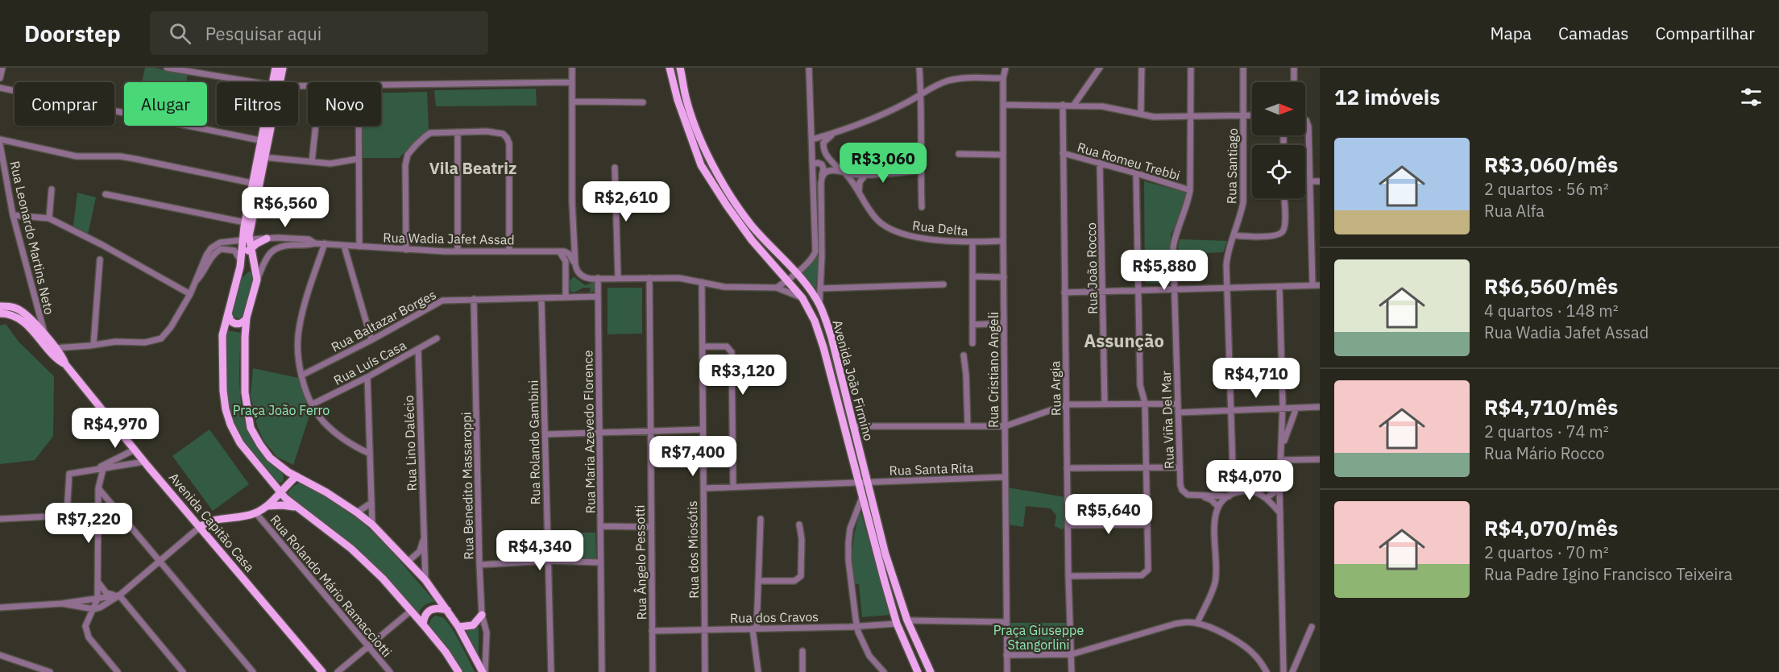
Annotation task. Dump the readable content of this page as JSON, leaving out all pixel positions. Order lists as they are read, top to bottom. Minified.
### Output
{"streets":{"main road":["Avenida João Firmino","Avenida Capitão Casa"],"street":["Rua Romeu Trebbi","Rua Santiago","Rua Delta","Rua Leonardo Martins Neto","Rua Wadia Jafet Assad","Rua João Rocco","Rua Baltazar Borges","Rua Luís Casa","Rua Cristiano Angeli","Rua Argia","Rua Viña Del Mar","Rua Maria Azevedo Florence","Rua Rolando Gambini","Rua Lino Dalécio","Rua Santa Rita","Rua Benedito Massaroppi","Rua dos Miosótis","Rua Ângelo Pessotti","Rua Rolando Mário Ramacciotti","Rua dos Cravos"]},"crossings":[["Rua Romeu Trebbi","Rua João Rocco"],["Rua Romeu Trebbi","Rua Argia"],["Rua Romeu Trebbi","Rua Viña Del Mar"],["Rua Santiago","Rua Viña Del Mar"],["Rua Delta","Rua Cristiano Angeli"],["Rua Leonardo Martins Neto","Avenida Capitão Casa"],["Rua Wadia Jafet Assad","Avenida Capitão Casa"],["Rua Baltazar Borges","Rua Maria Azevedo Florence"],["Rua Baltazar Borges","Rua Rolando Gambini"],["Rua Baltazar Borges","Rua Benedito Massaroppi"],["Rua Luís Casa","Rua Lino Dalécio"],["Rua Cristiano Angeli","Rua Santa Rita"],["Avenida João Firmino","Rua Santa Rita"],["Avenida João Firmino","Rua dos Cravos"],["Rua Santa Rita","Rua dos Miosótis"],["Rua dos Miosótis","Rua dos Cravos"],["Rua Ângelo Pessotti","Rua dos Cravos"]],"districts":["Vila Beatriz","Assunção"],"parks":["Praça João Ferro","Praça Giuseppe Stangorlini"],"north":"right","page":{"header":"Doorstep","search":"Pesquisar aqui","nav":["Mapa","Camadas","Compartilhar"],"heading":"12 imóveis","chip":["Comprar","Alugar","Filtros","Novo"],"list":[{"name":"R$3,060/mês","note":"2 quartos · 56 m² · Rua Alfa"},{"name":"R$6,560/mês","note":"4 quartos · 148 m² · Rua Wadia Jafet Assad"},{"name":"R$4,710/mês","note":"2 quartos · 74 m² · Rua Mário Rocco"},{"name":"R$4,070/mês","note":"2 quartos · 70 m² · Rua Padre Igino Francisco Teixeira"}],"price":["R$3,060","R$2,610","R$6,560","R$5,880","R$3,120","R$4,710","R$4,970","R$7,400","R$4,070","R$5,640","R$7,220","R$4,340"]}}
